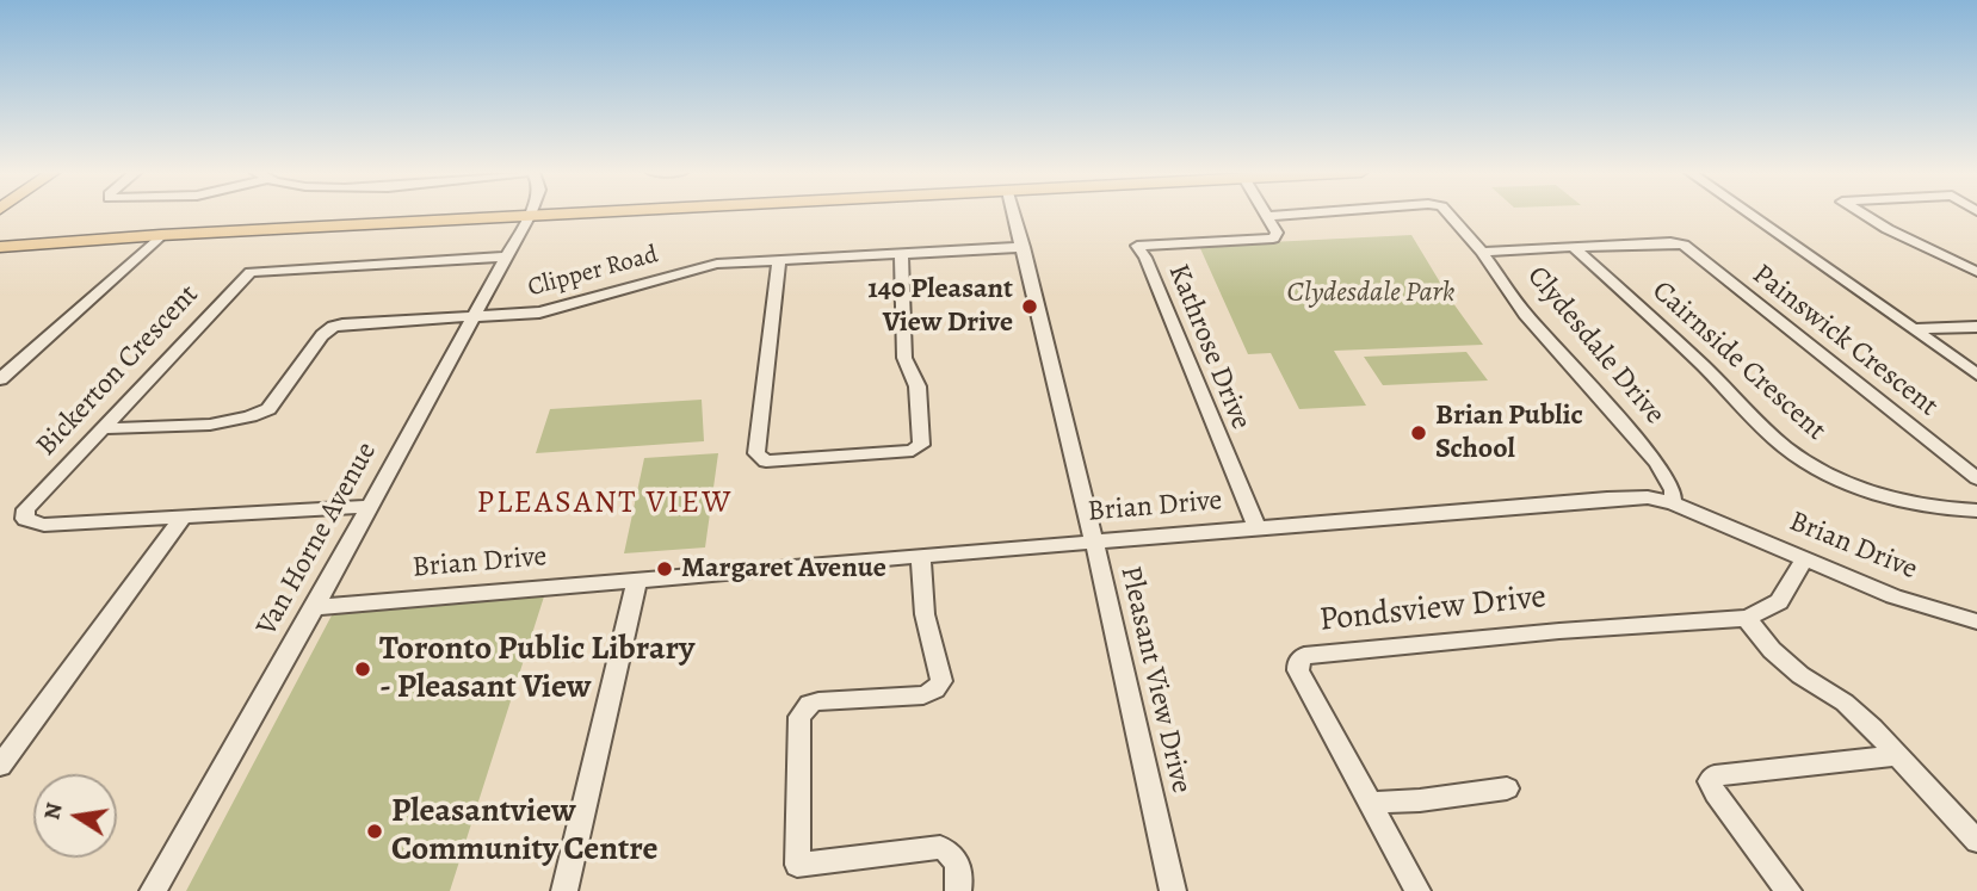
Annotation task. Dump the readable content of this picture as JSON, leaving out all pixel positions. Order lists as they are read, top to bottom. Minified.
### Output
{"streets":{"street":["Clipper Road","Painswick Crescent","Clydesdale Drive","Kathrose Drive","Cairnside Crescent","Bickerton Crescent","Brian Drive","Van Horne Avenue","Pondsview Drive","Pleasant View Drive"]},"crossings":[["Clipper Road","Bickerton Crescent"],["Clipper Road","Van Horne Avenue"],["Clipper Road","Pleasant View Drive"],["Painswick Crescent","Clydesdale Drive"],["Painswick Crescent","Cairnside Crescent"],["Clydesdale Drive","Kathrose Drive"],["Clydesdale Drive","Brian Drive"],["Kathrose Drive","Brian Drive"],["Bickerton Crescent","Van Horne Avenue"],["Brian Drive","Van Horne Avenue"],["Brian Drive","Pondsview Drive"],["Brian Drive","Pleasant View Drive"]],"districts":["PLEASANT VIEW"],"parks":["Clydesdale Park"],"places":["140 Pleasant View Drive","Brian Public School","Margaret Avenue","Toronto Public Library - Pleasant View","Pleasantview Community Centre"],"north":"left"}
